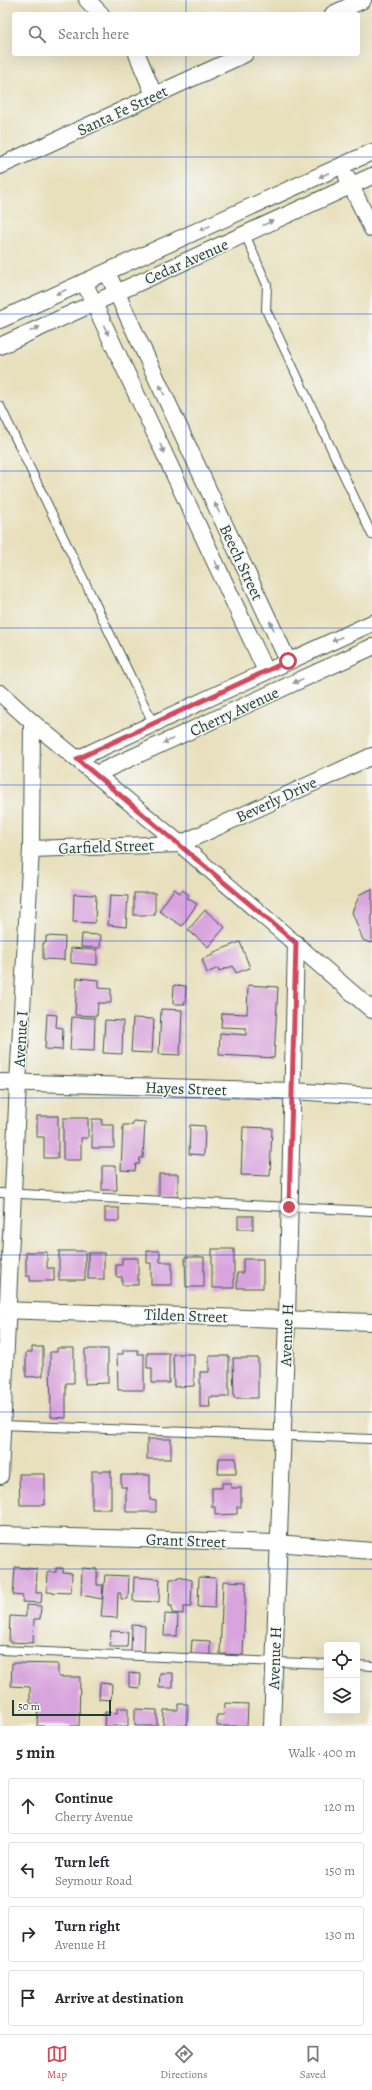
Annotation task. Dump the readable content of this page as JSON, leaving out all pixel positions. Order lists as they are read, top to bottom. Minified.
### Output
{"streets":{"street":["Santa Fe Street","Cedar Avenue","Beech Street","Cherry Avenue","Beverly Drive","Garfield Street","Avenue I","Hayes Street","Tilden Street","Avenue H","Grant Street"]},"crossings":[["Cedar Avenue","Beech Street"],["Beech Street","Cherry Avenue"],["Beverly Drive","Garfield Street"],["Garfield Street","Avenue I"],["Avenue I","Hayes Street"],["Avenue I","Tilden Street"],["Hayes Street","Avenue H"],["Tilden Street","Avenue H"],["Avenue H","Grant Street"]],"scale_bar":"50 m","page":{"search":"Search here","scale":"50 m","heading":["5 min","Walk · 400 m"],"list":[["Continue","Cherry Avenue","120 m"],["Turn left","Seymour Road","150 m"],["Turn right","Avenue H","130 m"],"Arrive at destination"],"nav":["Map","Directions","Saved"]}}
